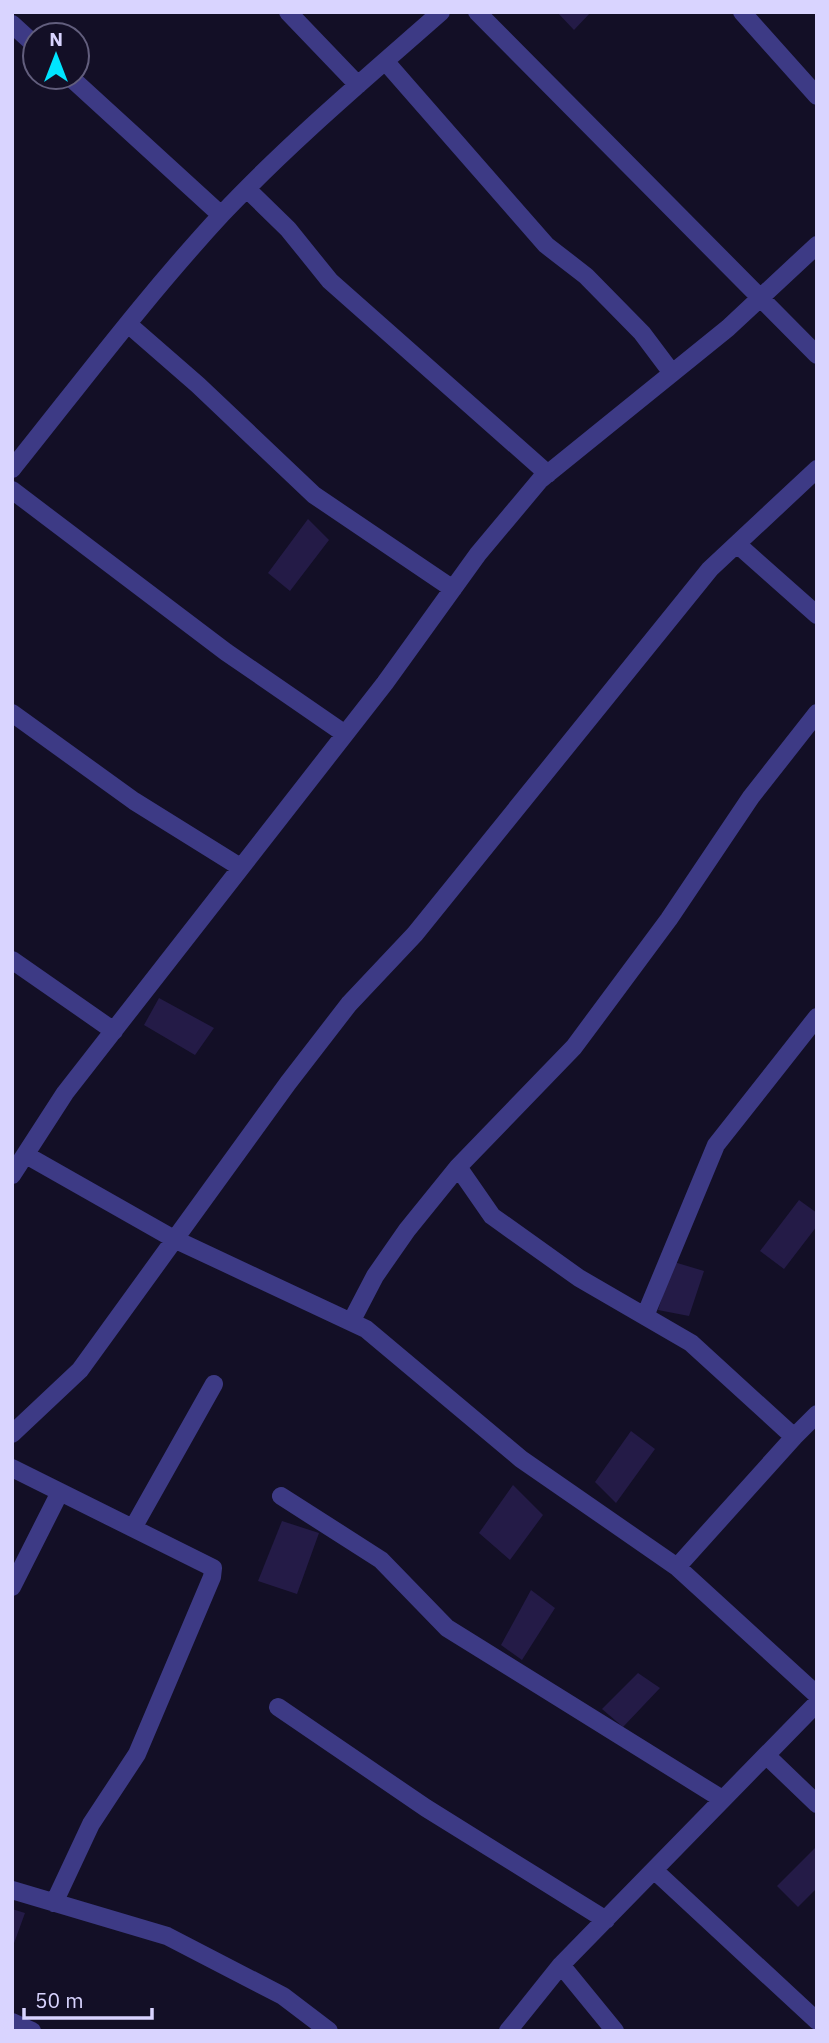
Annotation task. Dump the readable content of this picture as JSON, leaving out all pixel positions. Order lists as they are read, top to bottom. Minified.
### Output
{"scale_bar":"50 m","north":"top"}
